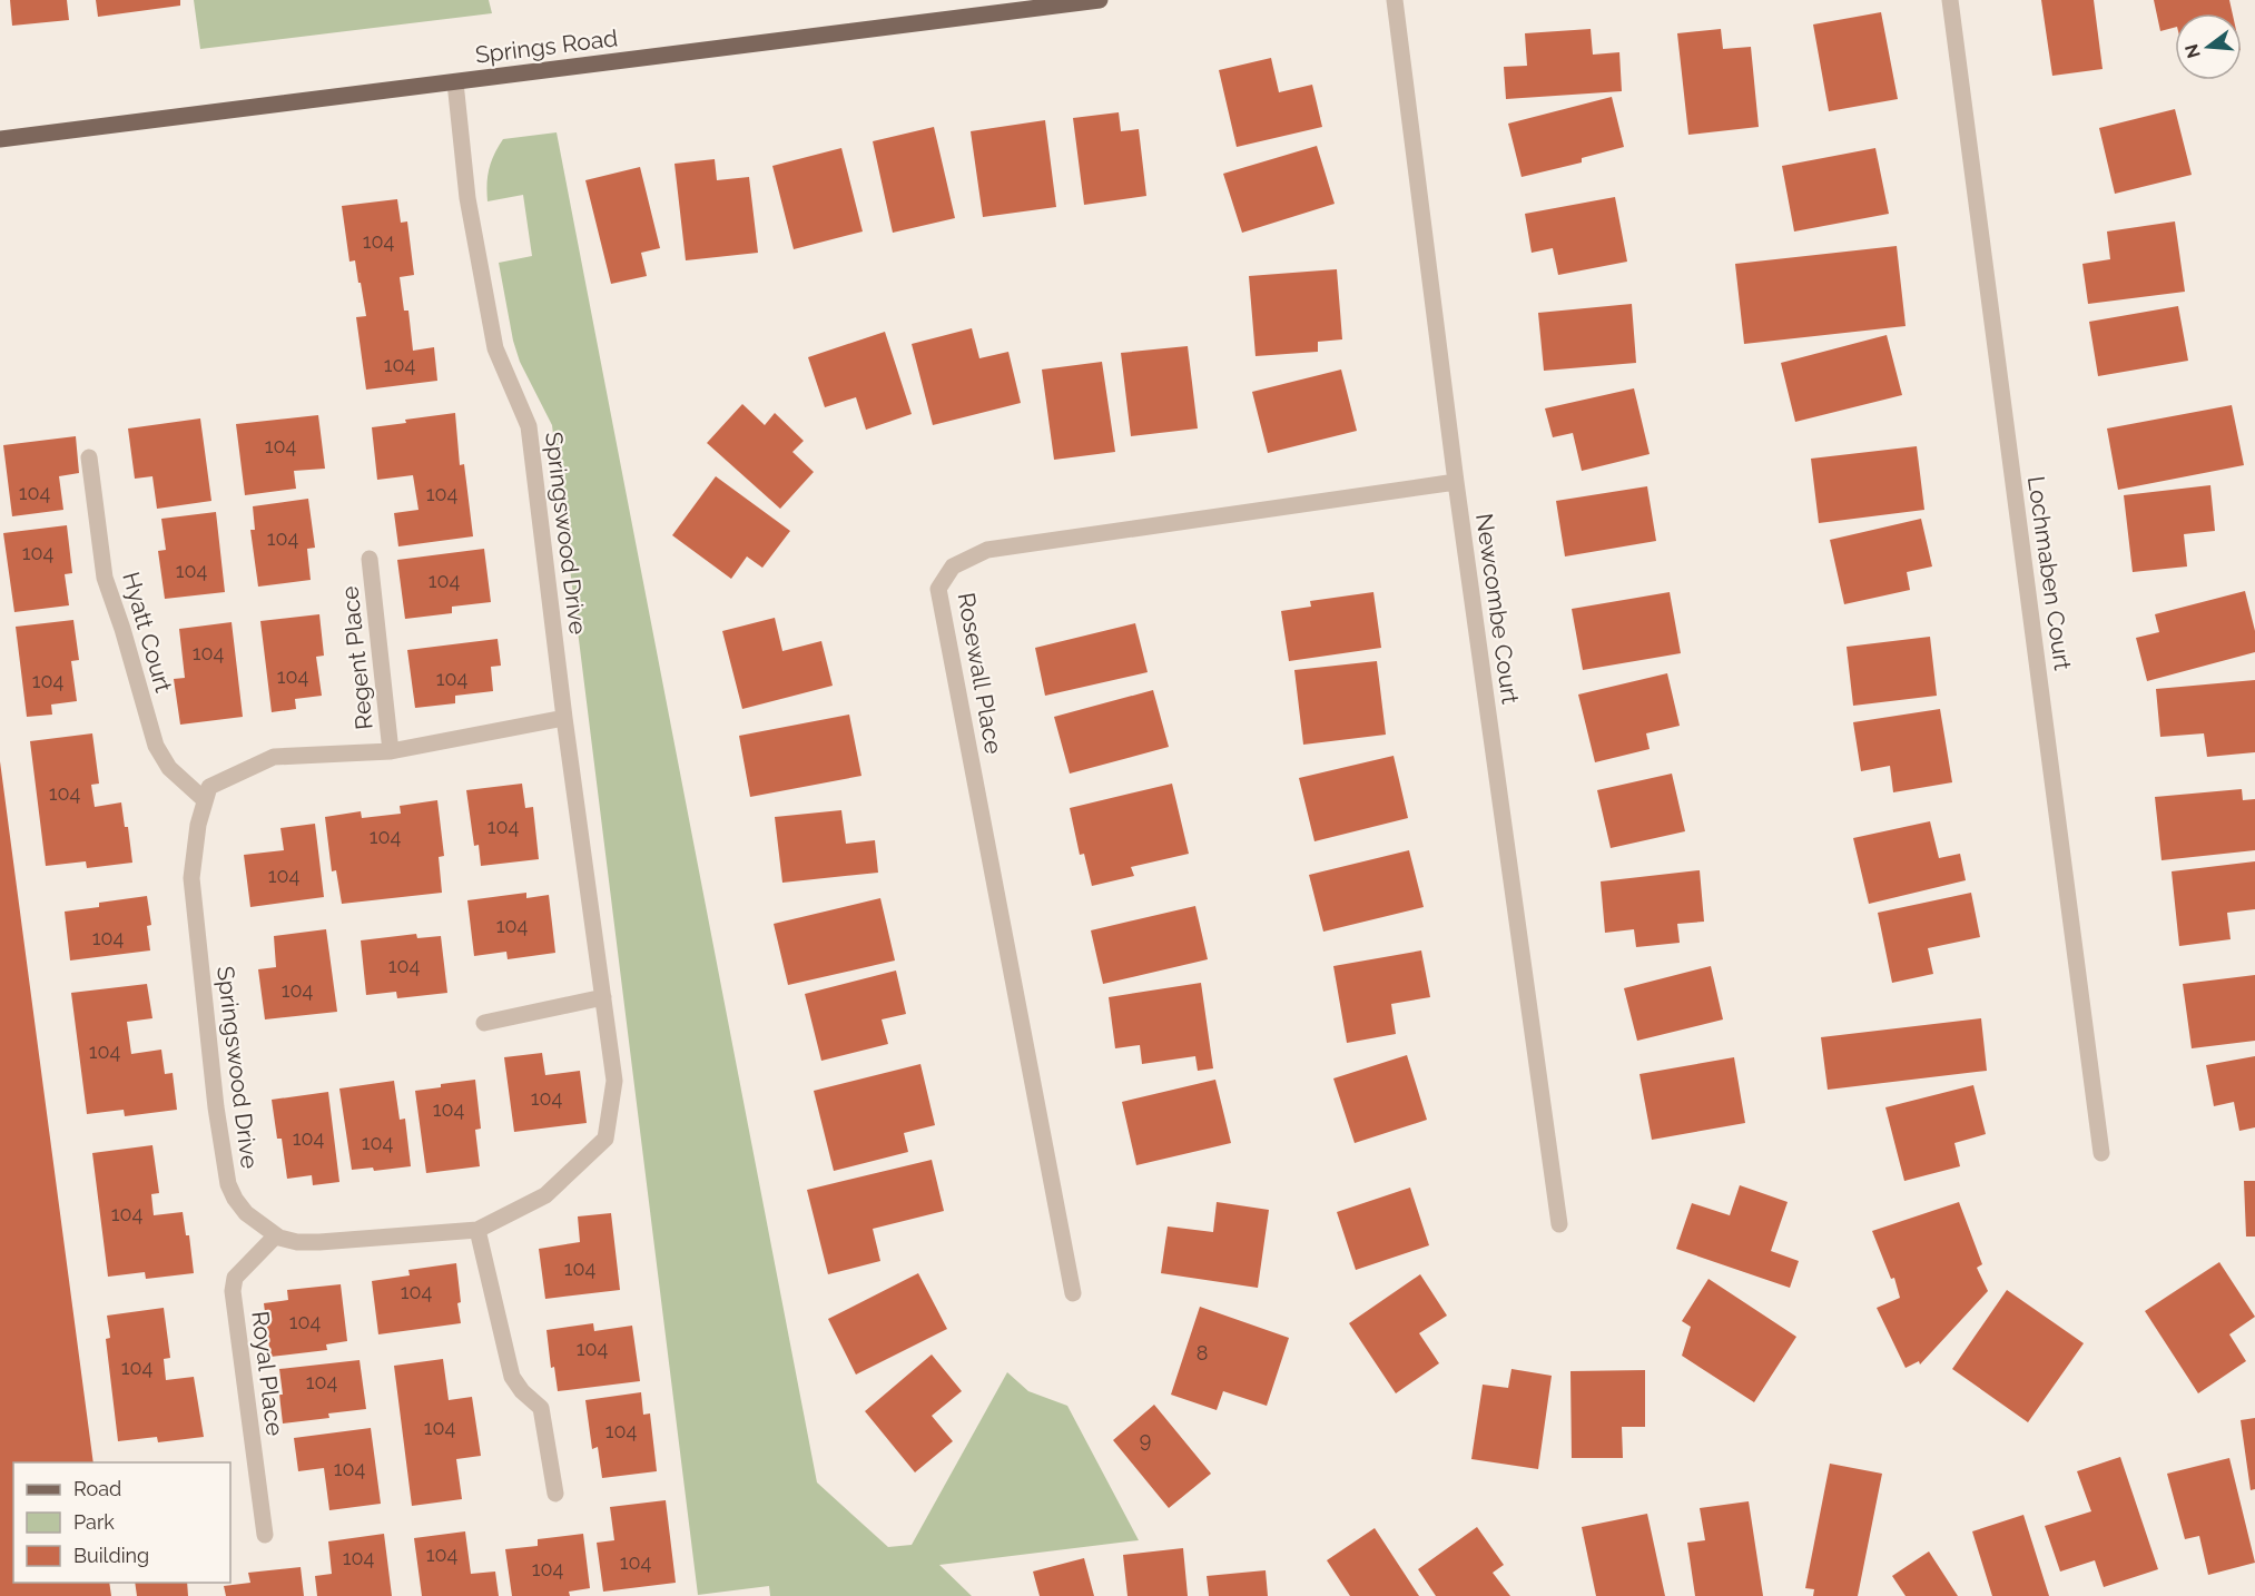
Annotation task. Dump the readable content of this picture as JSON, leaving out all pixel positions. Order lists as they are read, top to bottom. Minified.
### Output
{"streets":{"main road":["Springs Road"],"street":["Springswood Drive","Lochmaben Court","Newcombe Court","Hyatt Court","Regent Place","Rosewall Place","Royal Place"]},"crossings":[["Springs Road","Springswood Drive"],["Springswood Drive","Hyatt Court"],["Springswood Drive","Royal Place"],["Newcombe Court","Rosewall Place"]],"house_numbers":["104","104","104","104","104","104","104","104","104","104","104","104","104","104","104","104","104","104","104","104","104","104","104","104","104","104","104","104","104","104","104","8","104","104","104","104","9","104","104","104","104","104"],"legend":["Road","Park","Building"],"north":"left"}
